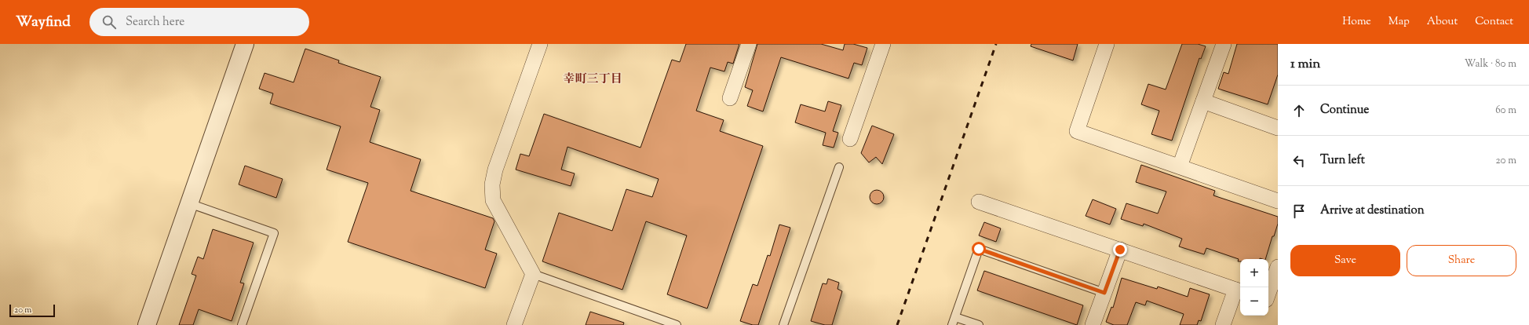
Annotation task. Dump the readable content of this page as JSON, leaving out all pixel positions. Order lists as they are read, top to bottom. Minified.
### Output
{"districts":["幸町三丁目"],"scale_bar":"20 m","page":{"header":"Wayfind","search":"Search here","nav":["Home","Map","About","Contact"],"heading":["1 min","Walk · 80 m"],"list":[["Continue","60 m"],["Turn left","20 m"],"Arrive at destination"],"buttons":["Save","Share"],"map_buttons":["+","−"],"scale":"20 m"}}
